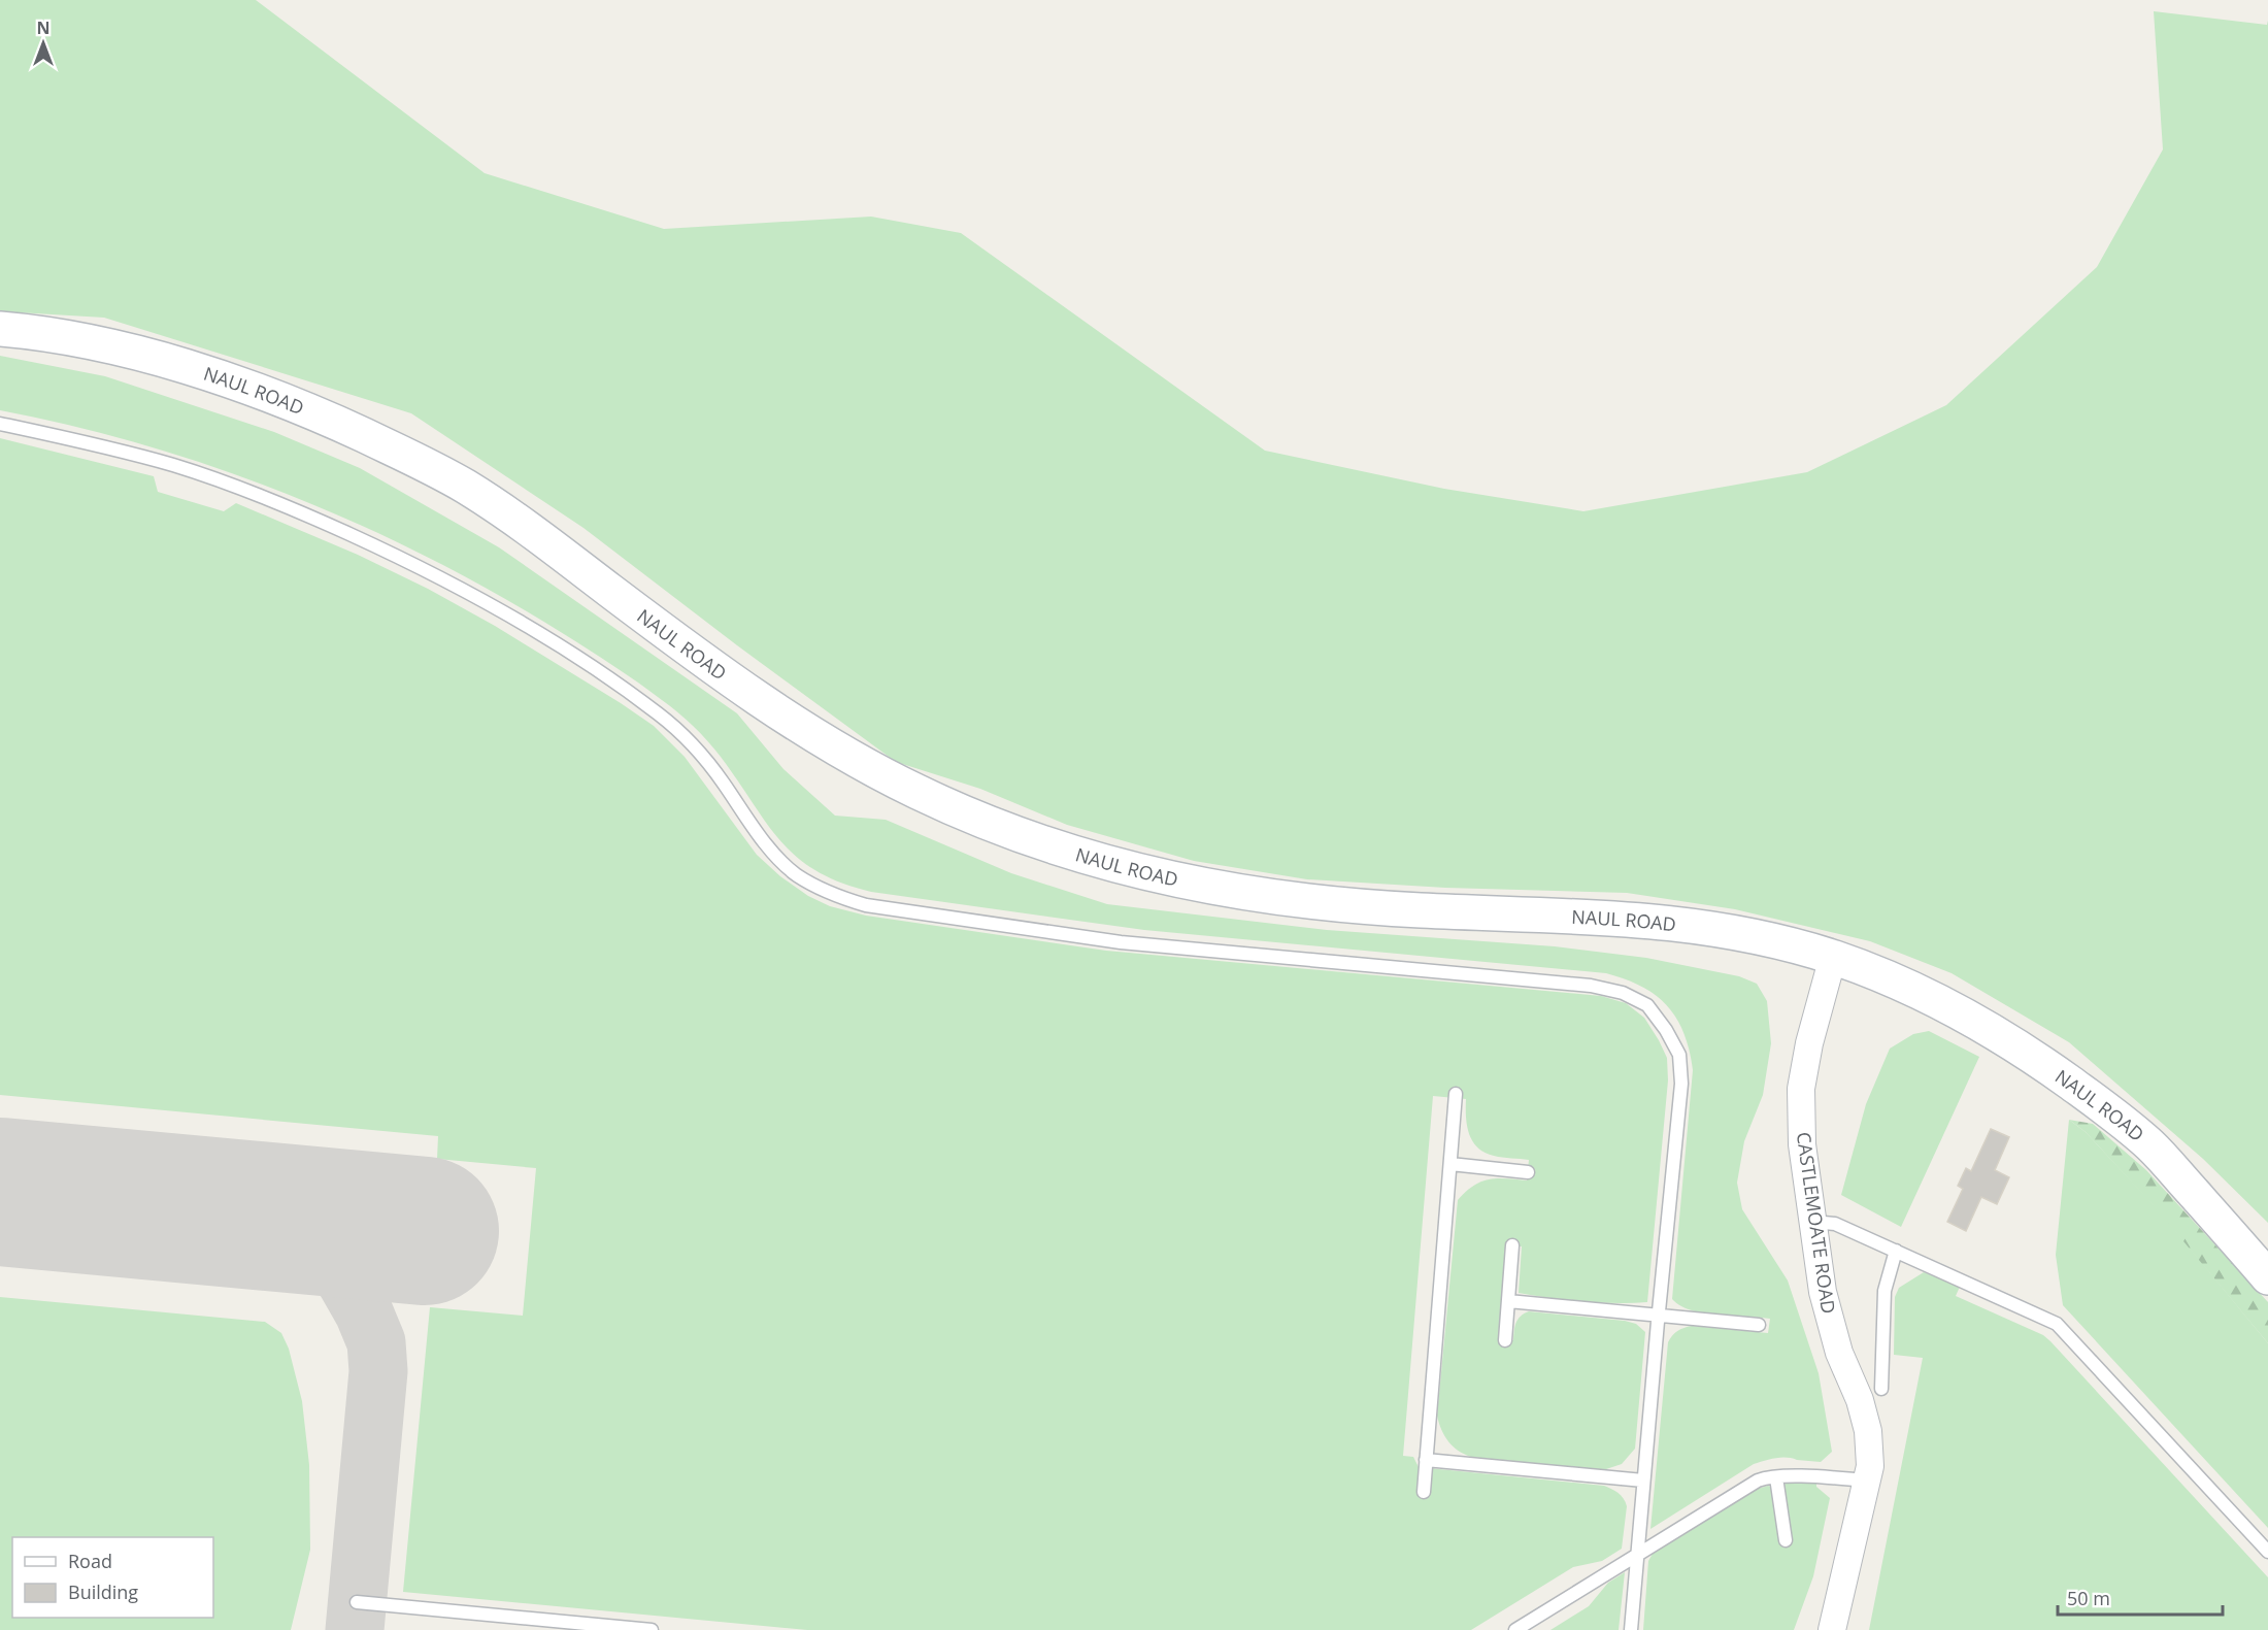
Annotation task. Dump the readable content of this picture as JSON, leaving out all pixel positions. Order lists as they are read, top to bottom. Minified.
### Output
{"streets":{"street":["NAUL ROAD","CASTLEMOATE ROAD"]},"crossings":[["NAUL ROAD","CASTLEMOATE ROAD"]],"legend":["Road","Building"],"scale_bar":"50 m","north":"top"}
